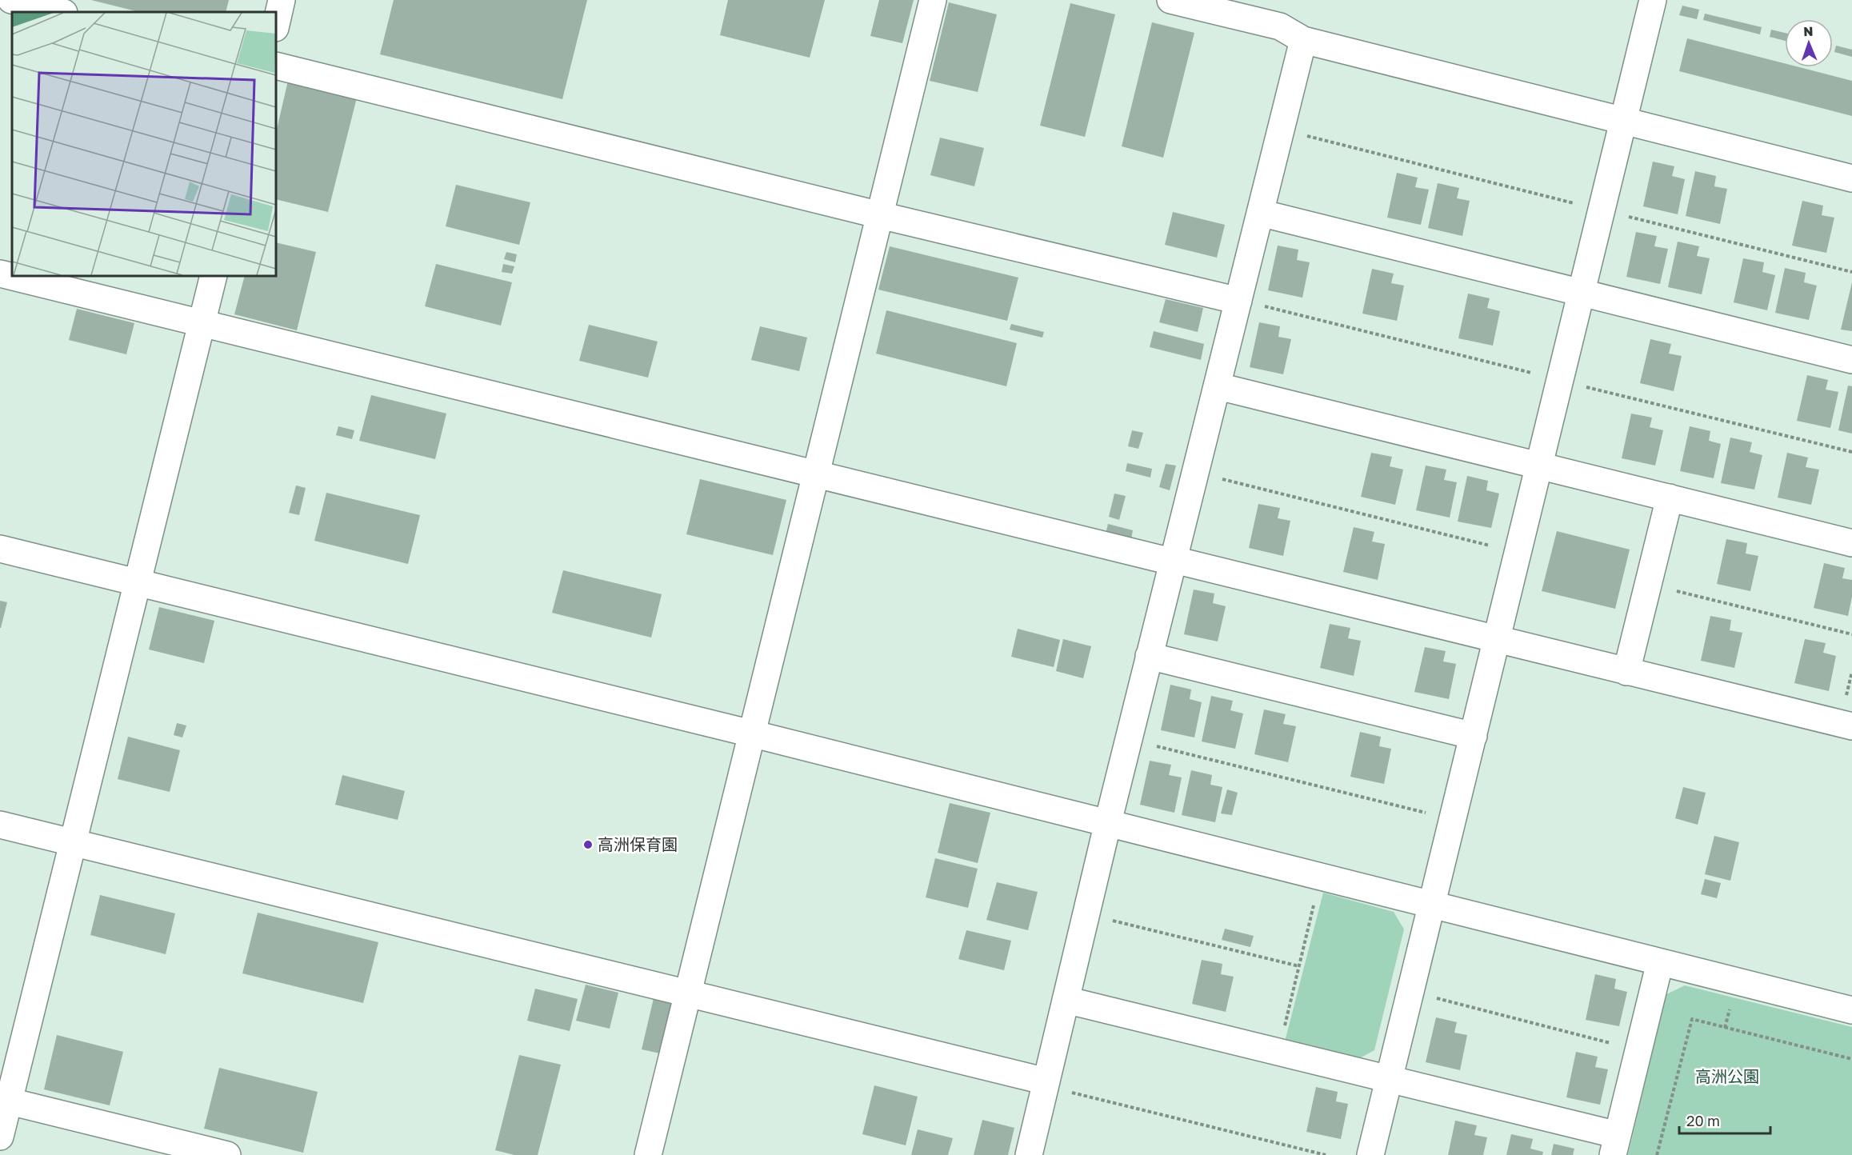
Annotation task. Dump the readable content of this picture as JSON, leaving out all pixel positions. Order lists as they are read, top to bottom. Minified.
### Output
{"parks":["高洲公園"],"places":["高洲保育園"],"scale_bar":"20 m","north":"top"}
